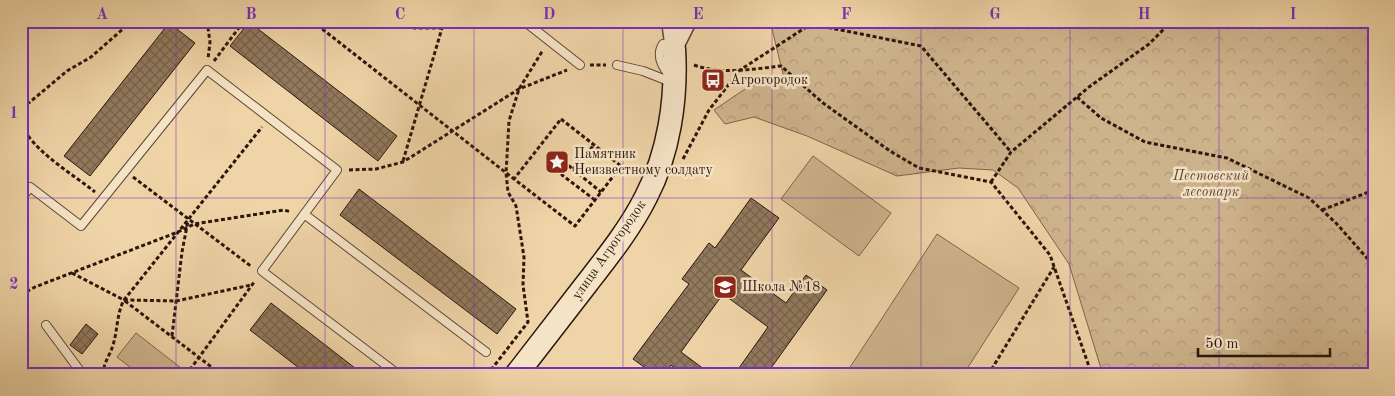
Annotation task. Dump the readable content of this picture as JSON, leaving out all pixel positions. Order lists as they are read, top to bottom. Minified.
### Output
{"streets":{"street":["улица Агрогородок"]},"parks":["Пестовский лесопарк"],"places":{"bus stop":["Агрогородок"],"place":["Памятник Неизвестному солдату"],"school or university":["Школа №18"]},"scale_bar":"50 m","grid":{"columns":["A","B","C","D","E","F","G","H","I"],"rows":["1","2"]}}
